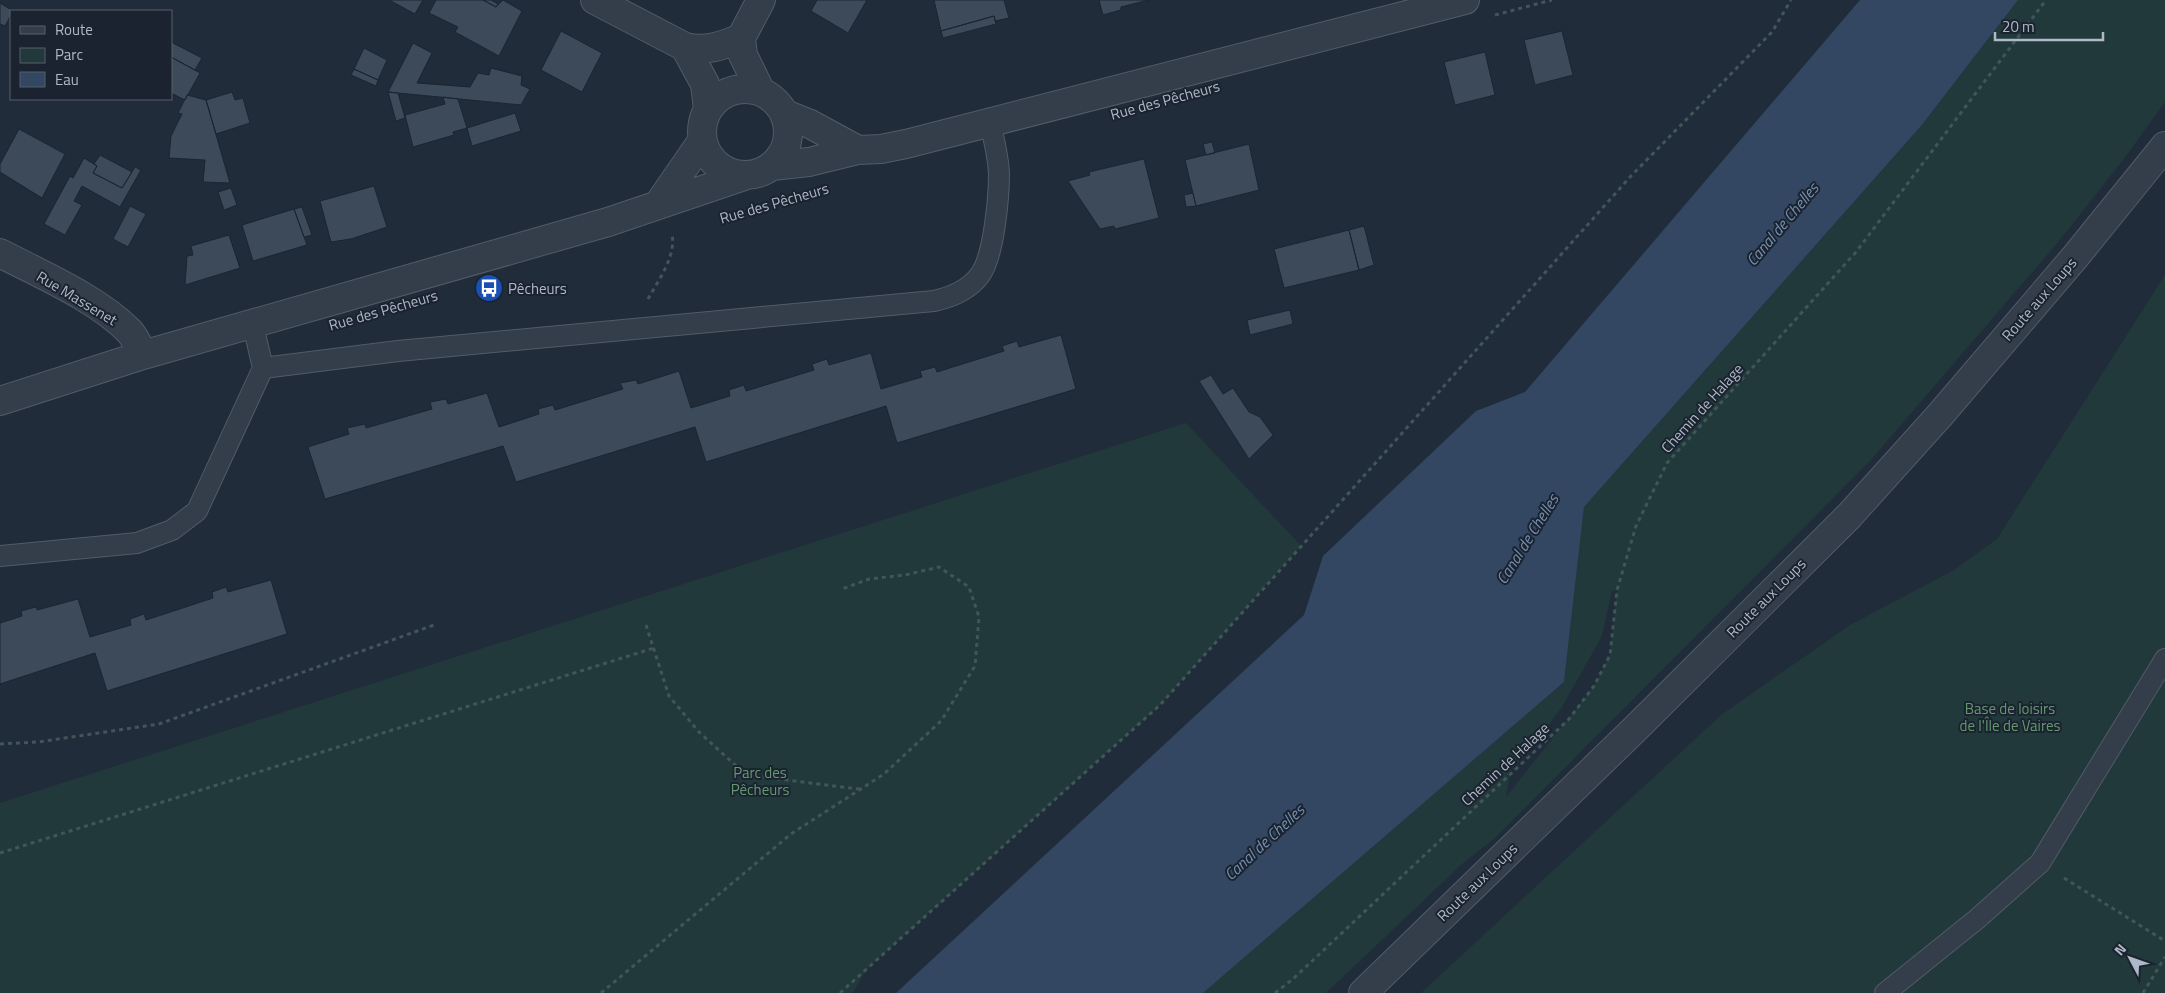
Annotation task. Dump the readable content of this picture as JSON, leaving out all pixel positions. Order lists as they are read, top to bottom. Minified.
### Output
{"streets":{"street":["Rue des Pêcheurs","Rue Massenet","Route aux Loups"],"path":["Chemin de Halage"]},"crossings":[["Rue des Pêcheurs","Rue Massenet"]],"water":["Canal de Chelles"],"parks":["Base de loisirs de l'Île de Vaires","Parc des Pêcheurs"],"places":{"bus stop":["Pêcheurs"]},"legend":["Route","Parc","Eau"],"scale_bar":"20 m","north":"top left"}
